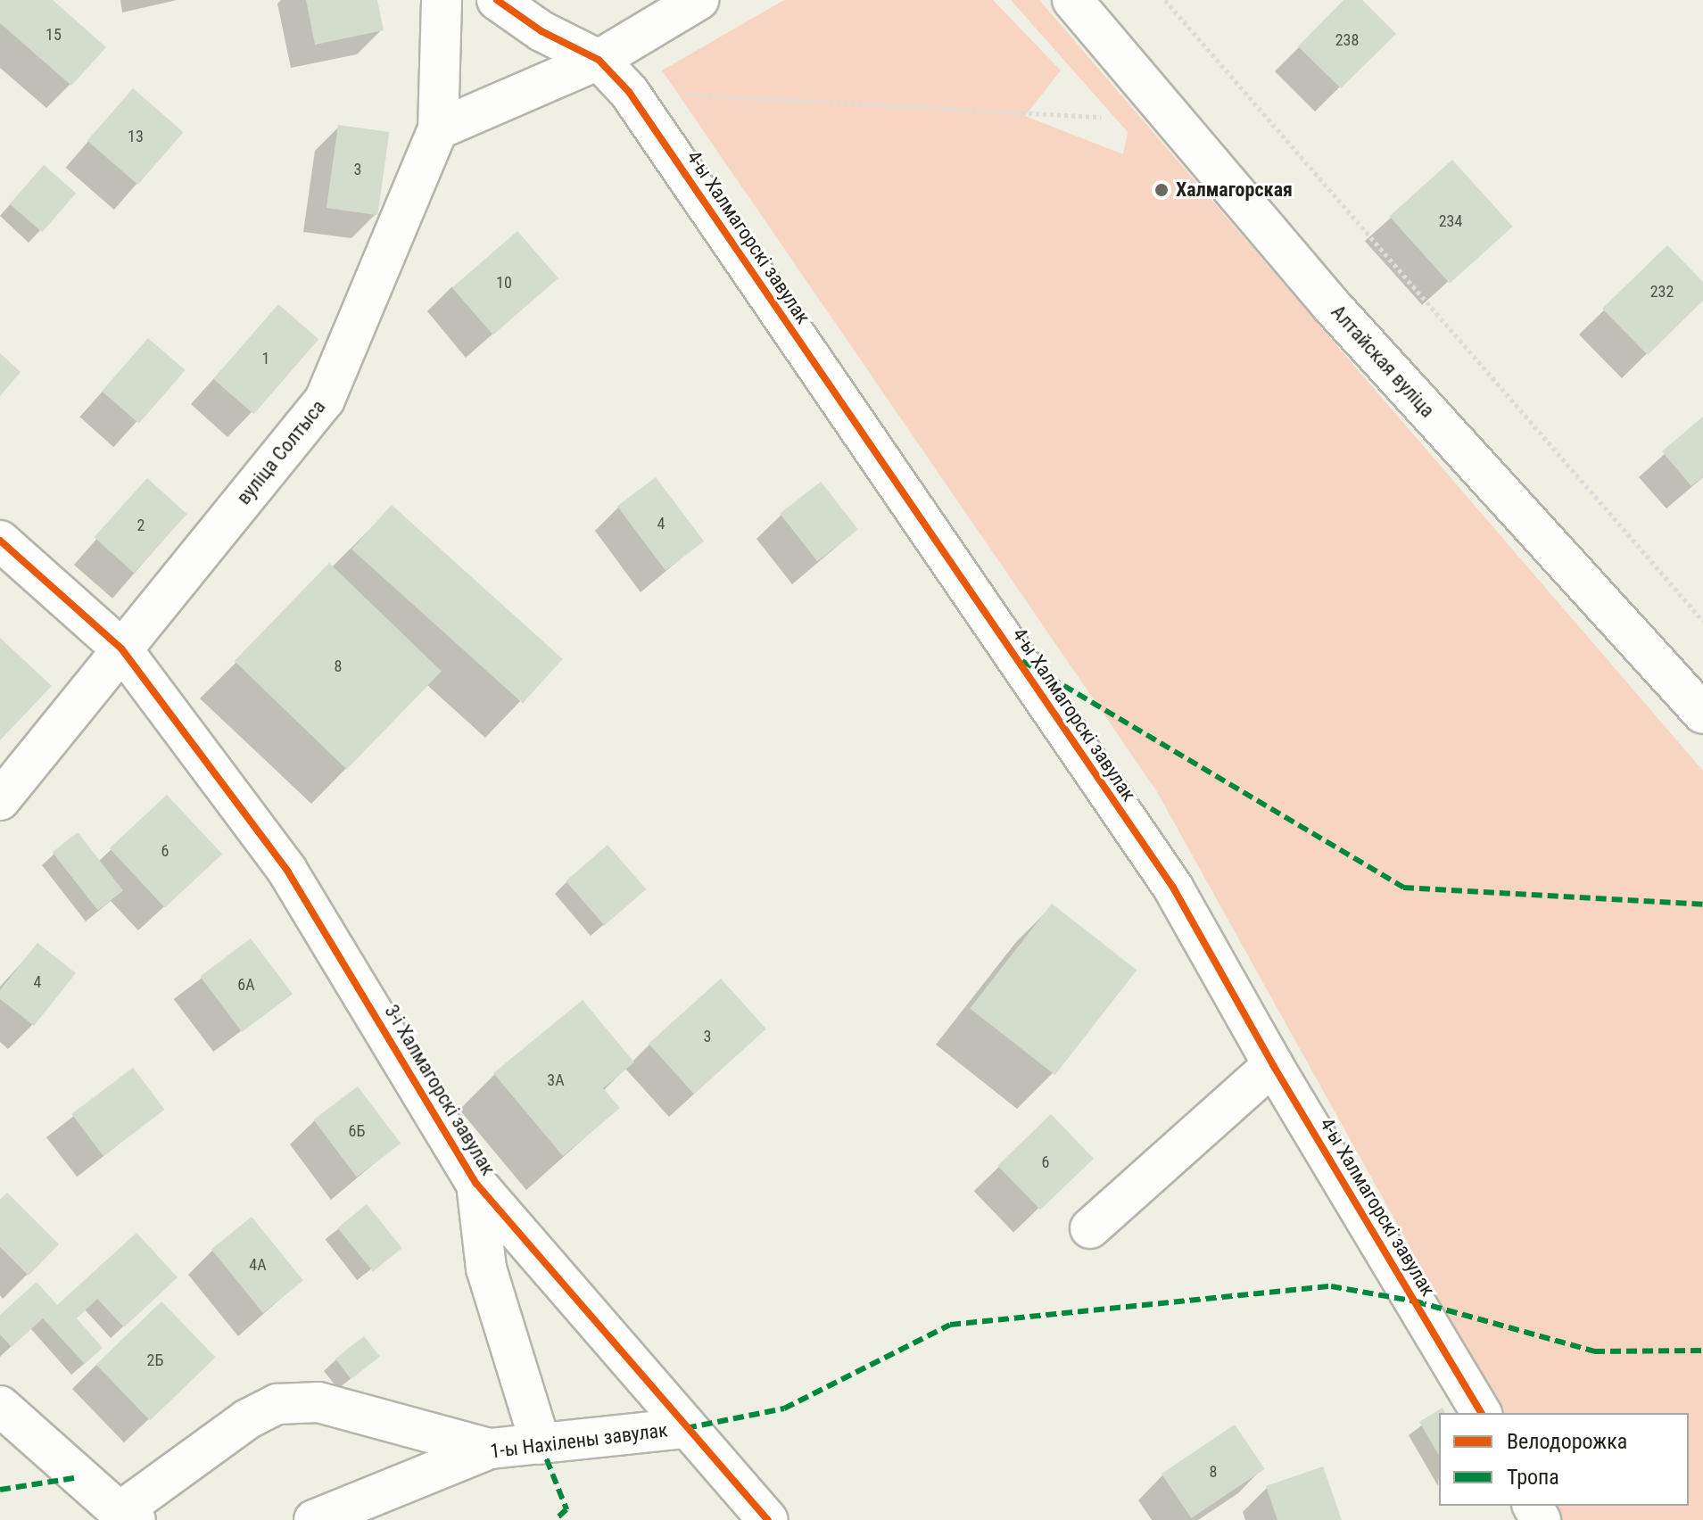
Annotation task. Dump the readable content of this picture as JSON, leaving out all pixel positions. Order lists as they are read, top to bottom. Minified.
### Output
{"streets":{"street":["4-ы Халмагорскі завулак","Алтайская вуліца","вуліца Солтыса","3-і Халмагорскі завулак","1-ы Нахілены завулак"]},"crossings":[["вуліца Солтыса","3-і Халмагорскі завулак"],["3-і Халмагорскі завулак","1-ы Нахілены завулак"]],"places":["Халмагорская"],"house_numbers":["15","238","13","3","234","10","232","1","4","2","8","6","4","6А","3","3А","6Б","6","4А","2Б","8"],"legend":["Велодорожка","Тропа"]}
